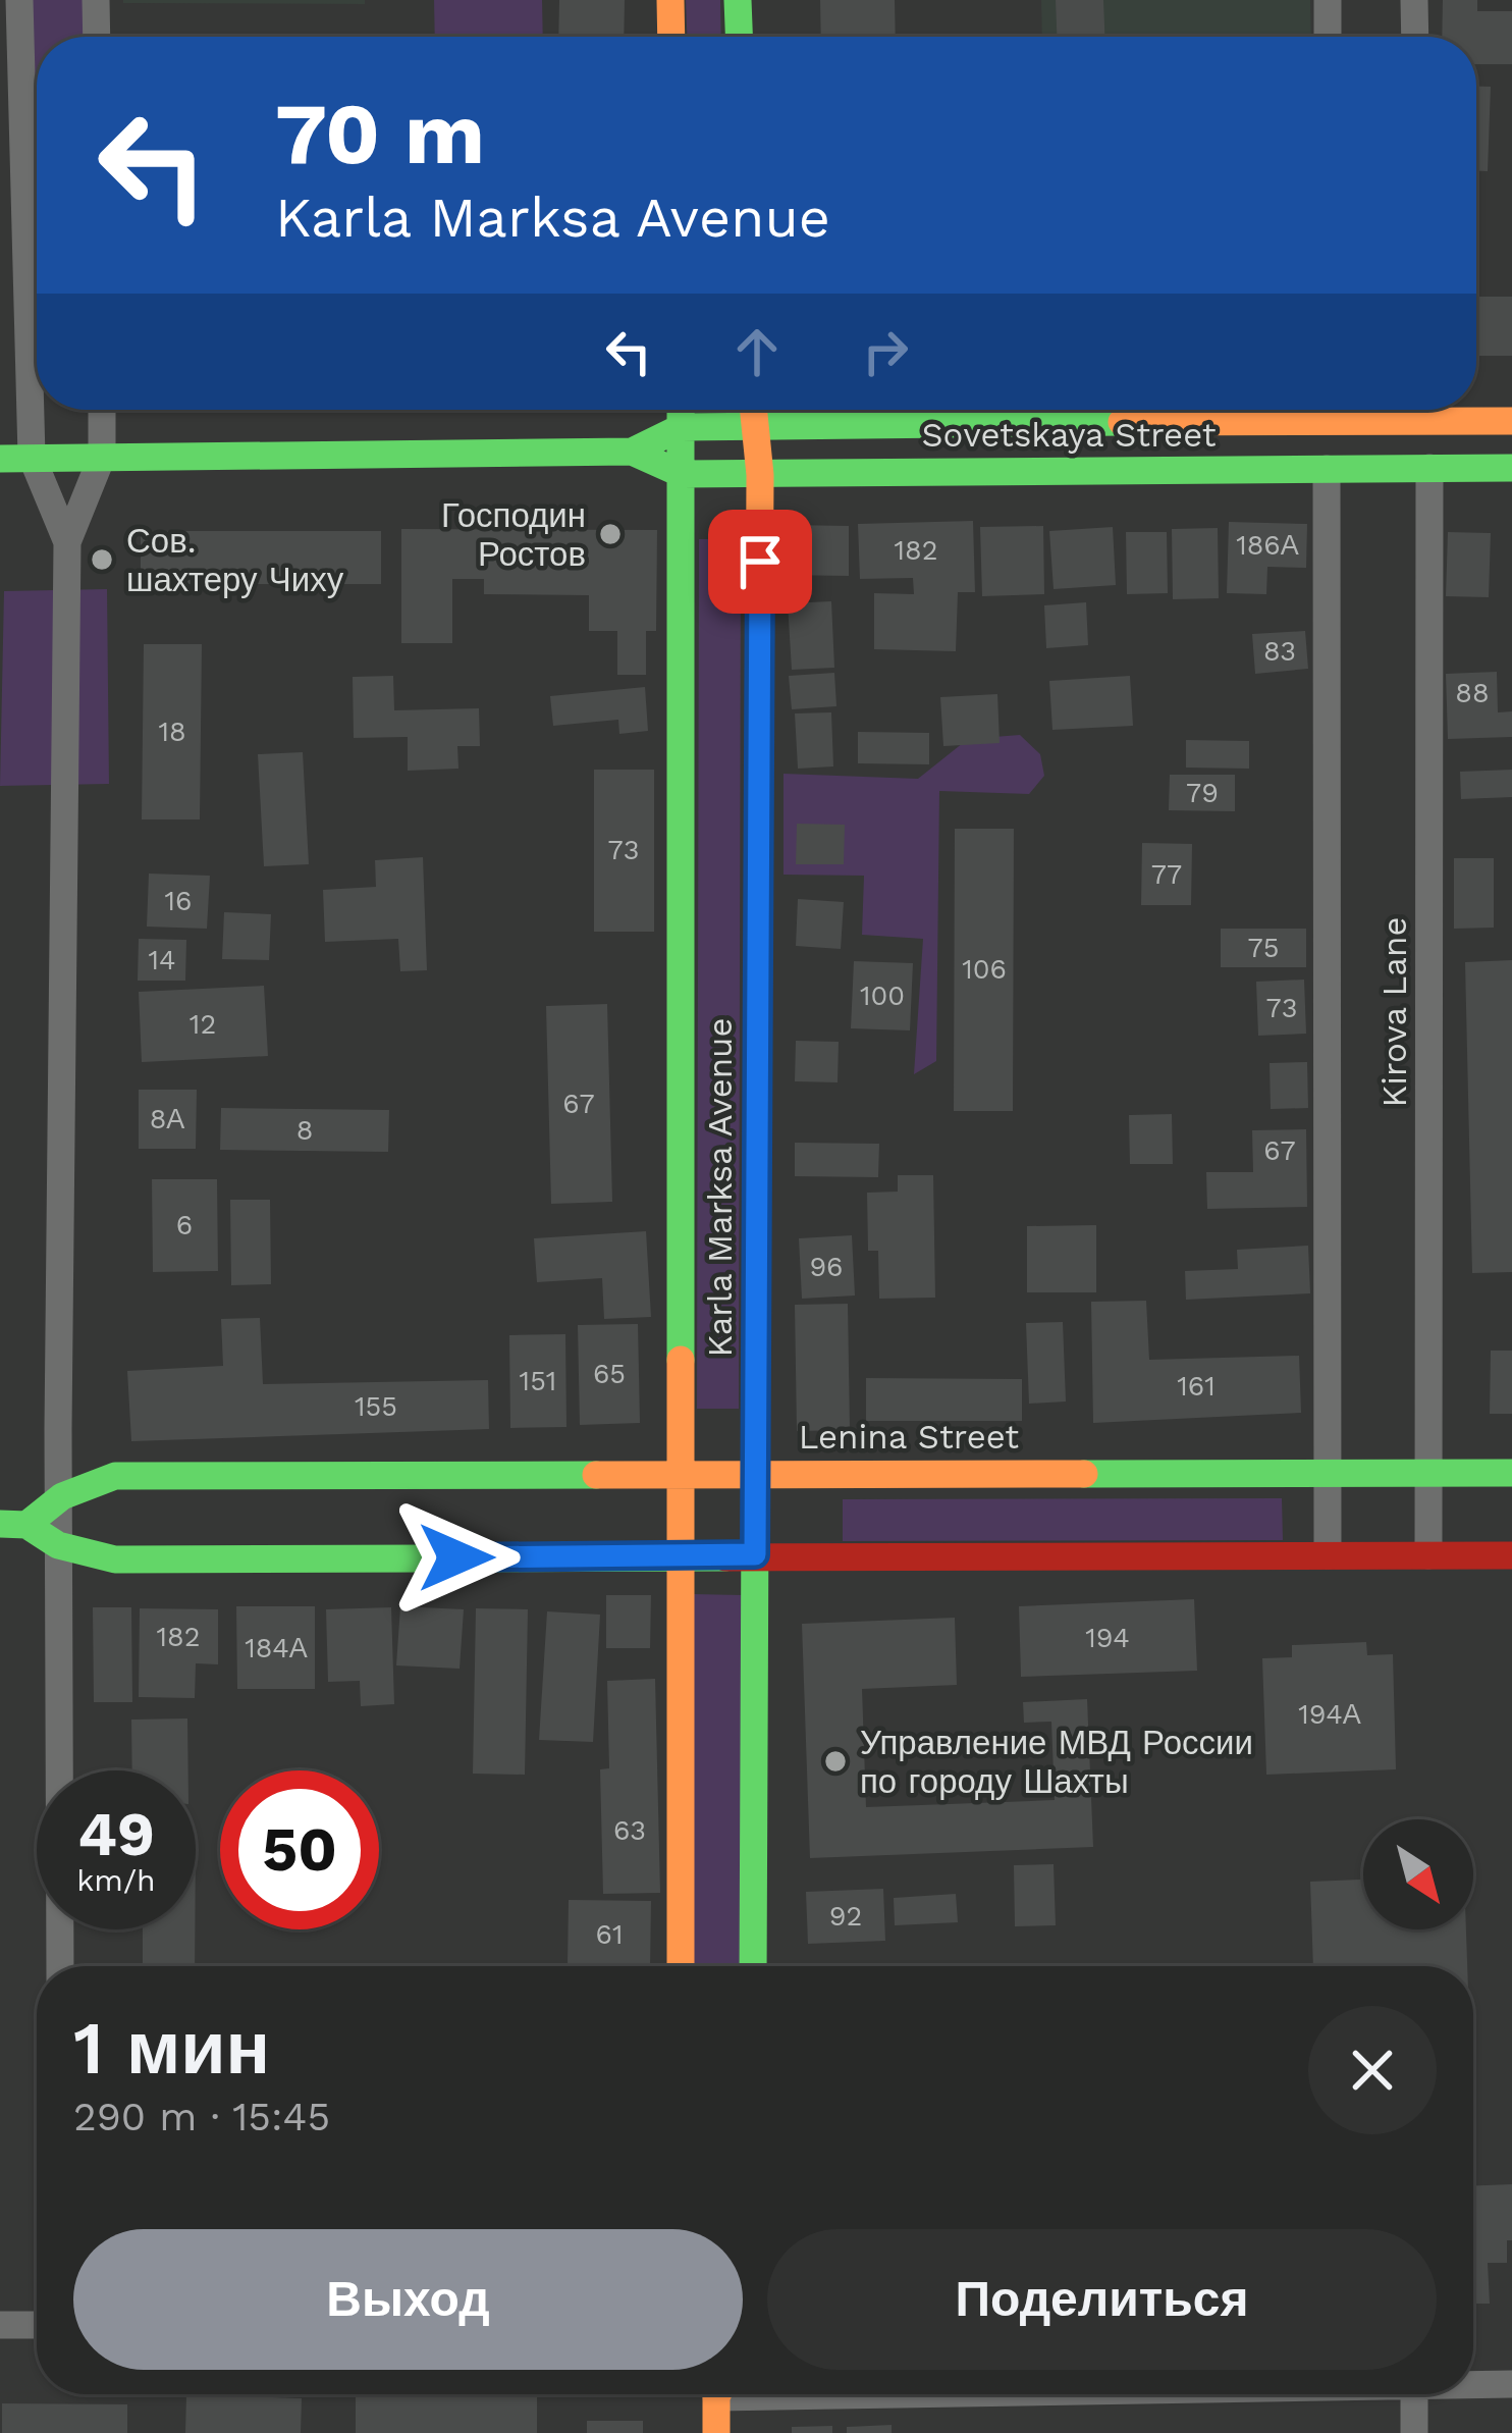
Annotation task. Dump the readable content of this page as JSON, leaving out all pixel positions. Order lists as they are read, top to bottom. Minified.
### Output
{"streets":{"main road":["Sovetskaya Street","Karla Marksa Avenue","Lenina Street"],"street":["Kirova Lane"]},"crossings":[["Sovetskaya Street","Kirova Lane"],["Sovetskaya Street","Karla Marksa Avenue"],["Kirova Lane","Lenina Street"],["Karla Marksa Avenue","Lenina Street"]],"places":["Господин Ростов","Сов. шахтеру Чиху","Управление МВД России по городу Шахты"],"house_numbers":["186А","182","83","88","18","79","73","77","16","75","14","106","100","73","12","67","8А","8","67","6","96","65","151","161","155","182","194","184А","194А","63","92","61"],"north":"bottom right","page":{"turn":["70 m","Karla Marksa Avenue"],"speed":"49 km/h","limit":"50","heading":["1 мин","290 m · 15:45"],"buttons":["Выход","Поделиться"]}}
